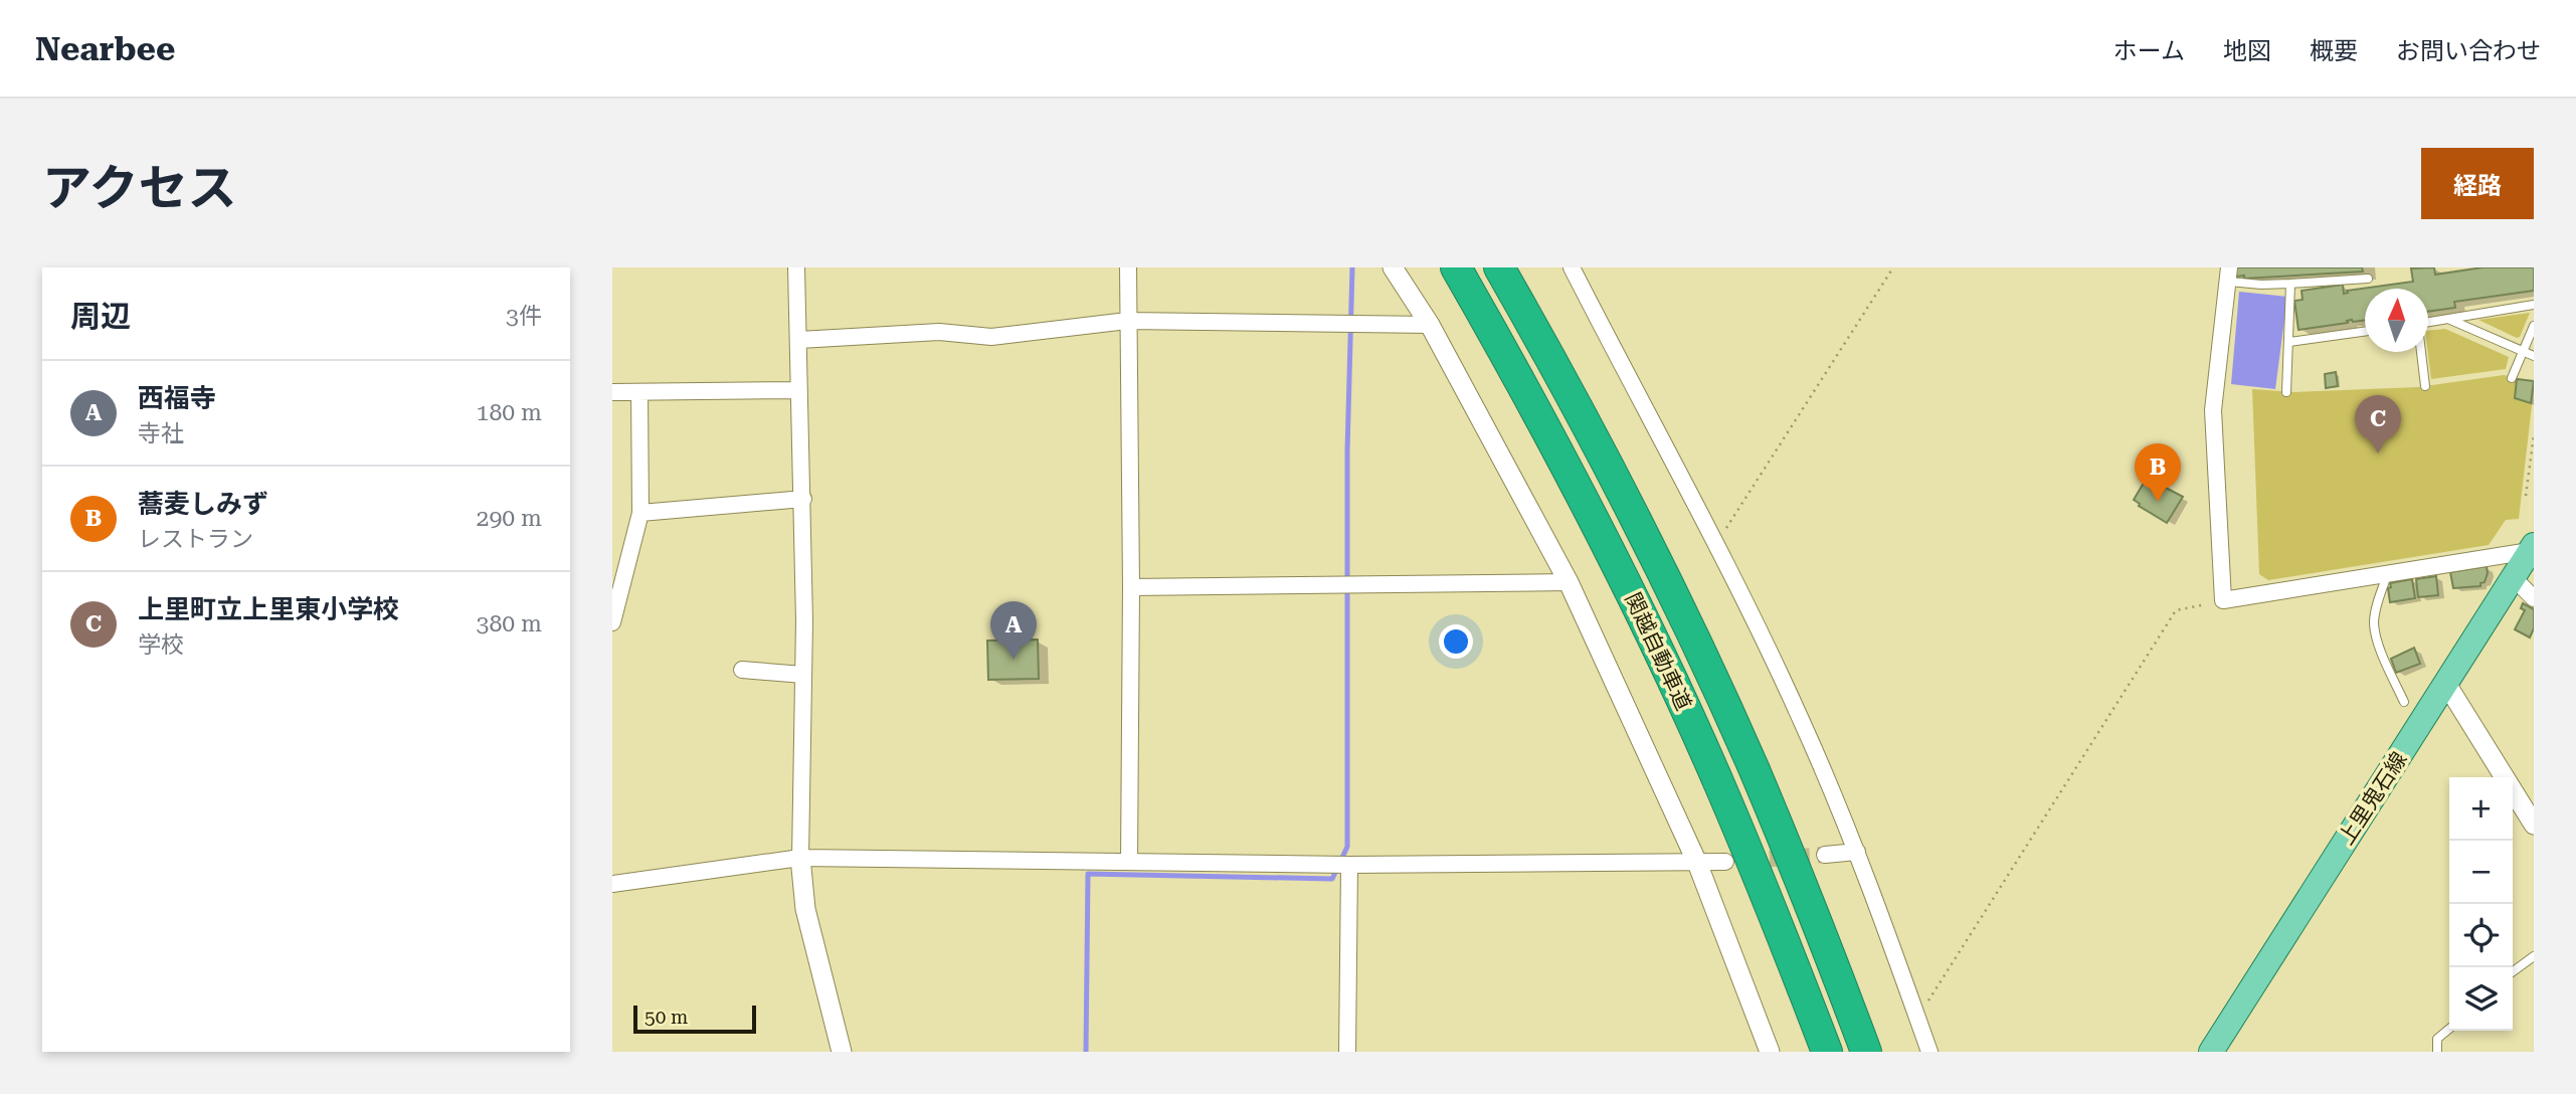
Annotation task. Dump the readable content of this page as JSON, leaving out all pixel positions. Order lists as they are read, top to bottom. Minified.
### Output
{"streets":{"highway":["関越自動車道"],"main road":["上里鬼石線"]},"scale_bar":"50 m","north":"top","page":{"header":"Nearbee","nav":["ホーム","地図","概要","お問い合わせ"],"title":"アクセス","buttons":"経路","heading":["周辺","3件"],"list":[{"mark":"A","name":"西福寺","note":"寺社","value":"180 m"},{"mark":"B","name":"蕎麦しみず","note":"レストラン","value":"290 m"},{"mark":"C","name":"上里町立上里東小学校","note":"学校","value":"380 m"}],"pins":["C","B","A"],"map_buttons":["+","−"],"scale":"50 m"}}
